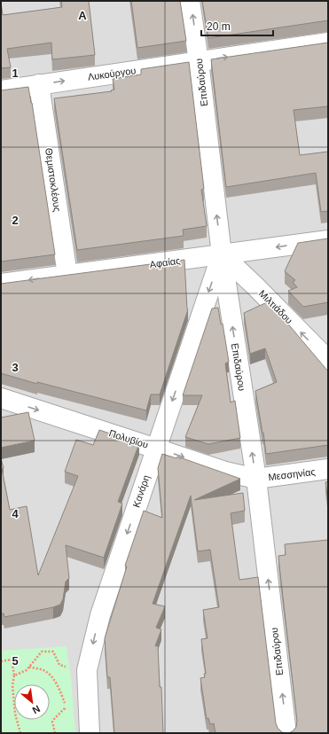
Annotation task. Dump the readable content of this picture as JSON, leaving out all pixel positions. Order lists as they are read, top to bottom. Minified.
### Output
{"streets":{"street":["Λυκούργου","Επιδαύρου","Θεμιστοκλέους","Αφαίας","Μιλτιάδου","Πολυβίου","Μεσσηνίας","Κανάρη"]},"crossings":[["Λυκούργου","Επιδαύρου"],["Λυκούργου","Θεμιστοκλέους"],["Επιδαύρου","Αφαίας"],["Επιδαύρου","Μιλτιάδου"],["Επιδαύρου","Πολυβίου"],["Επιδαύρου","Μεσσηνίας"],["Επιδαύρου","Κανάρη"],["Θεμιστοκλέους","Αφαίας"],["Αφαίας","Μιλτιάδου"],["Αφαίας","Κανάρη"],["Μιλτιάδου","Κανάρη"],["Πολυβίου","Μεσσηνίας"],["Πολυβίου","Κανάρη"]],"one_way":["Λυκούργου","Επιδαύρου","Αφαίας","Μιλτιάδου","Πολυβίου","Κανάρη"],"scale_bar":"20 m","north":"bottom right","grid":{"columns":["A"],"rows":["1","2","3","4","5"]}}
